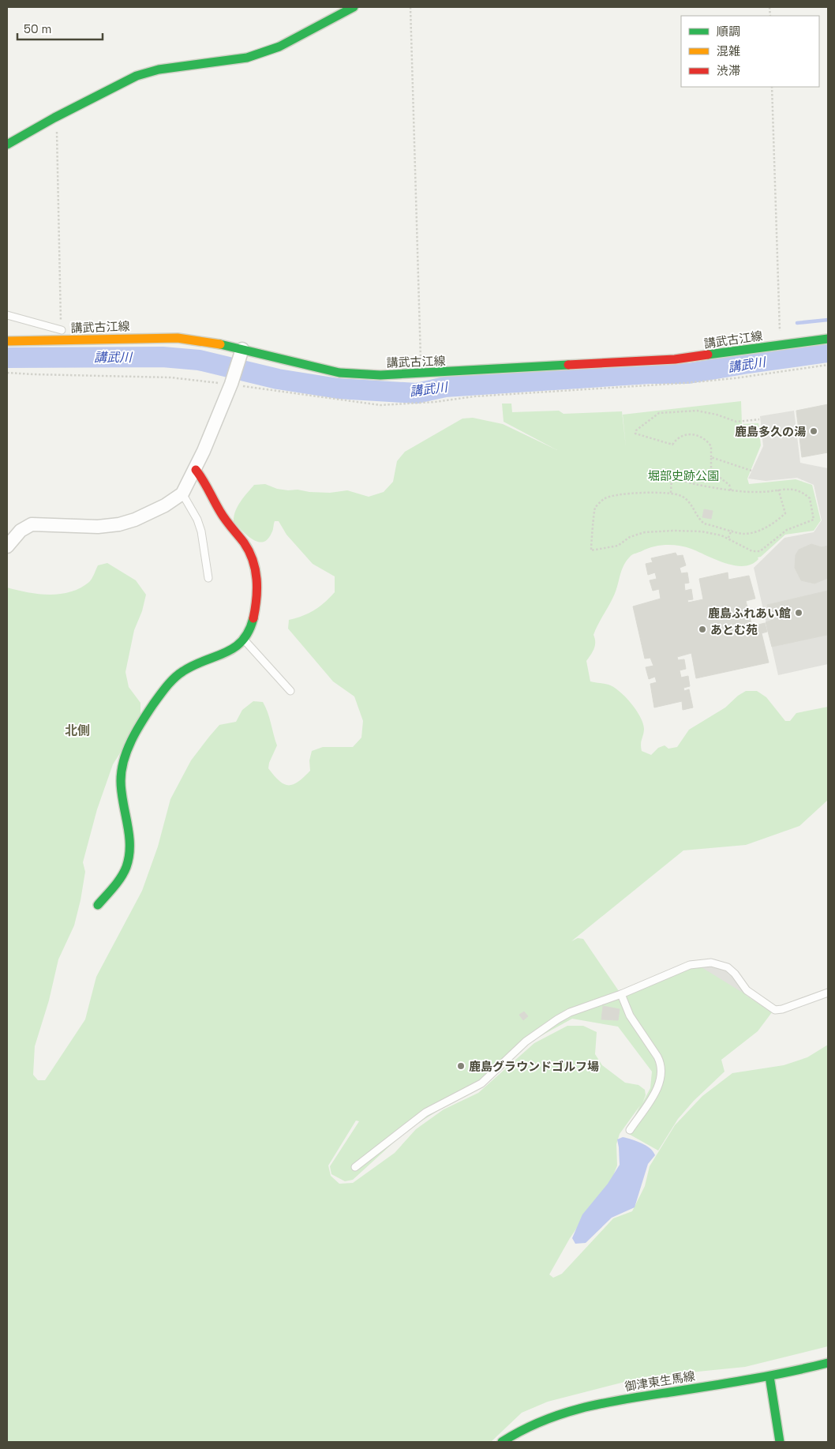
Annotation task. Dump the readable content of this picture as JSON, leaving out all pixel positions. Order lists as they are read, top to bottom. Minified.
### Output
{"streets":{"main road":["講武古江線","御津東生馬線"]},"districts":["北側"],"water":["講武川"],"parks":["堀部史跡公園"],"places":["鹿島多久の湯","鹿島ふれあい館","あとむ苑","鹿島グラウンドゴルフ場"],"legend":["順調","混雑","渋滞"],"scale_bar":"50 m"}
